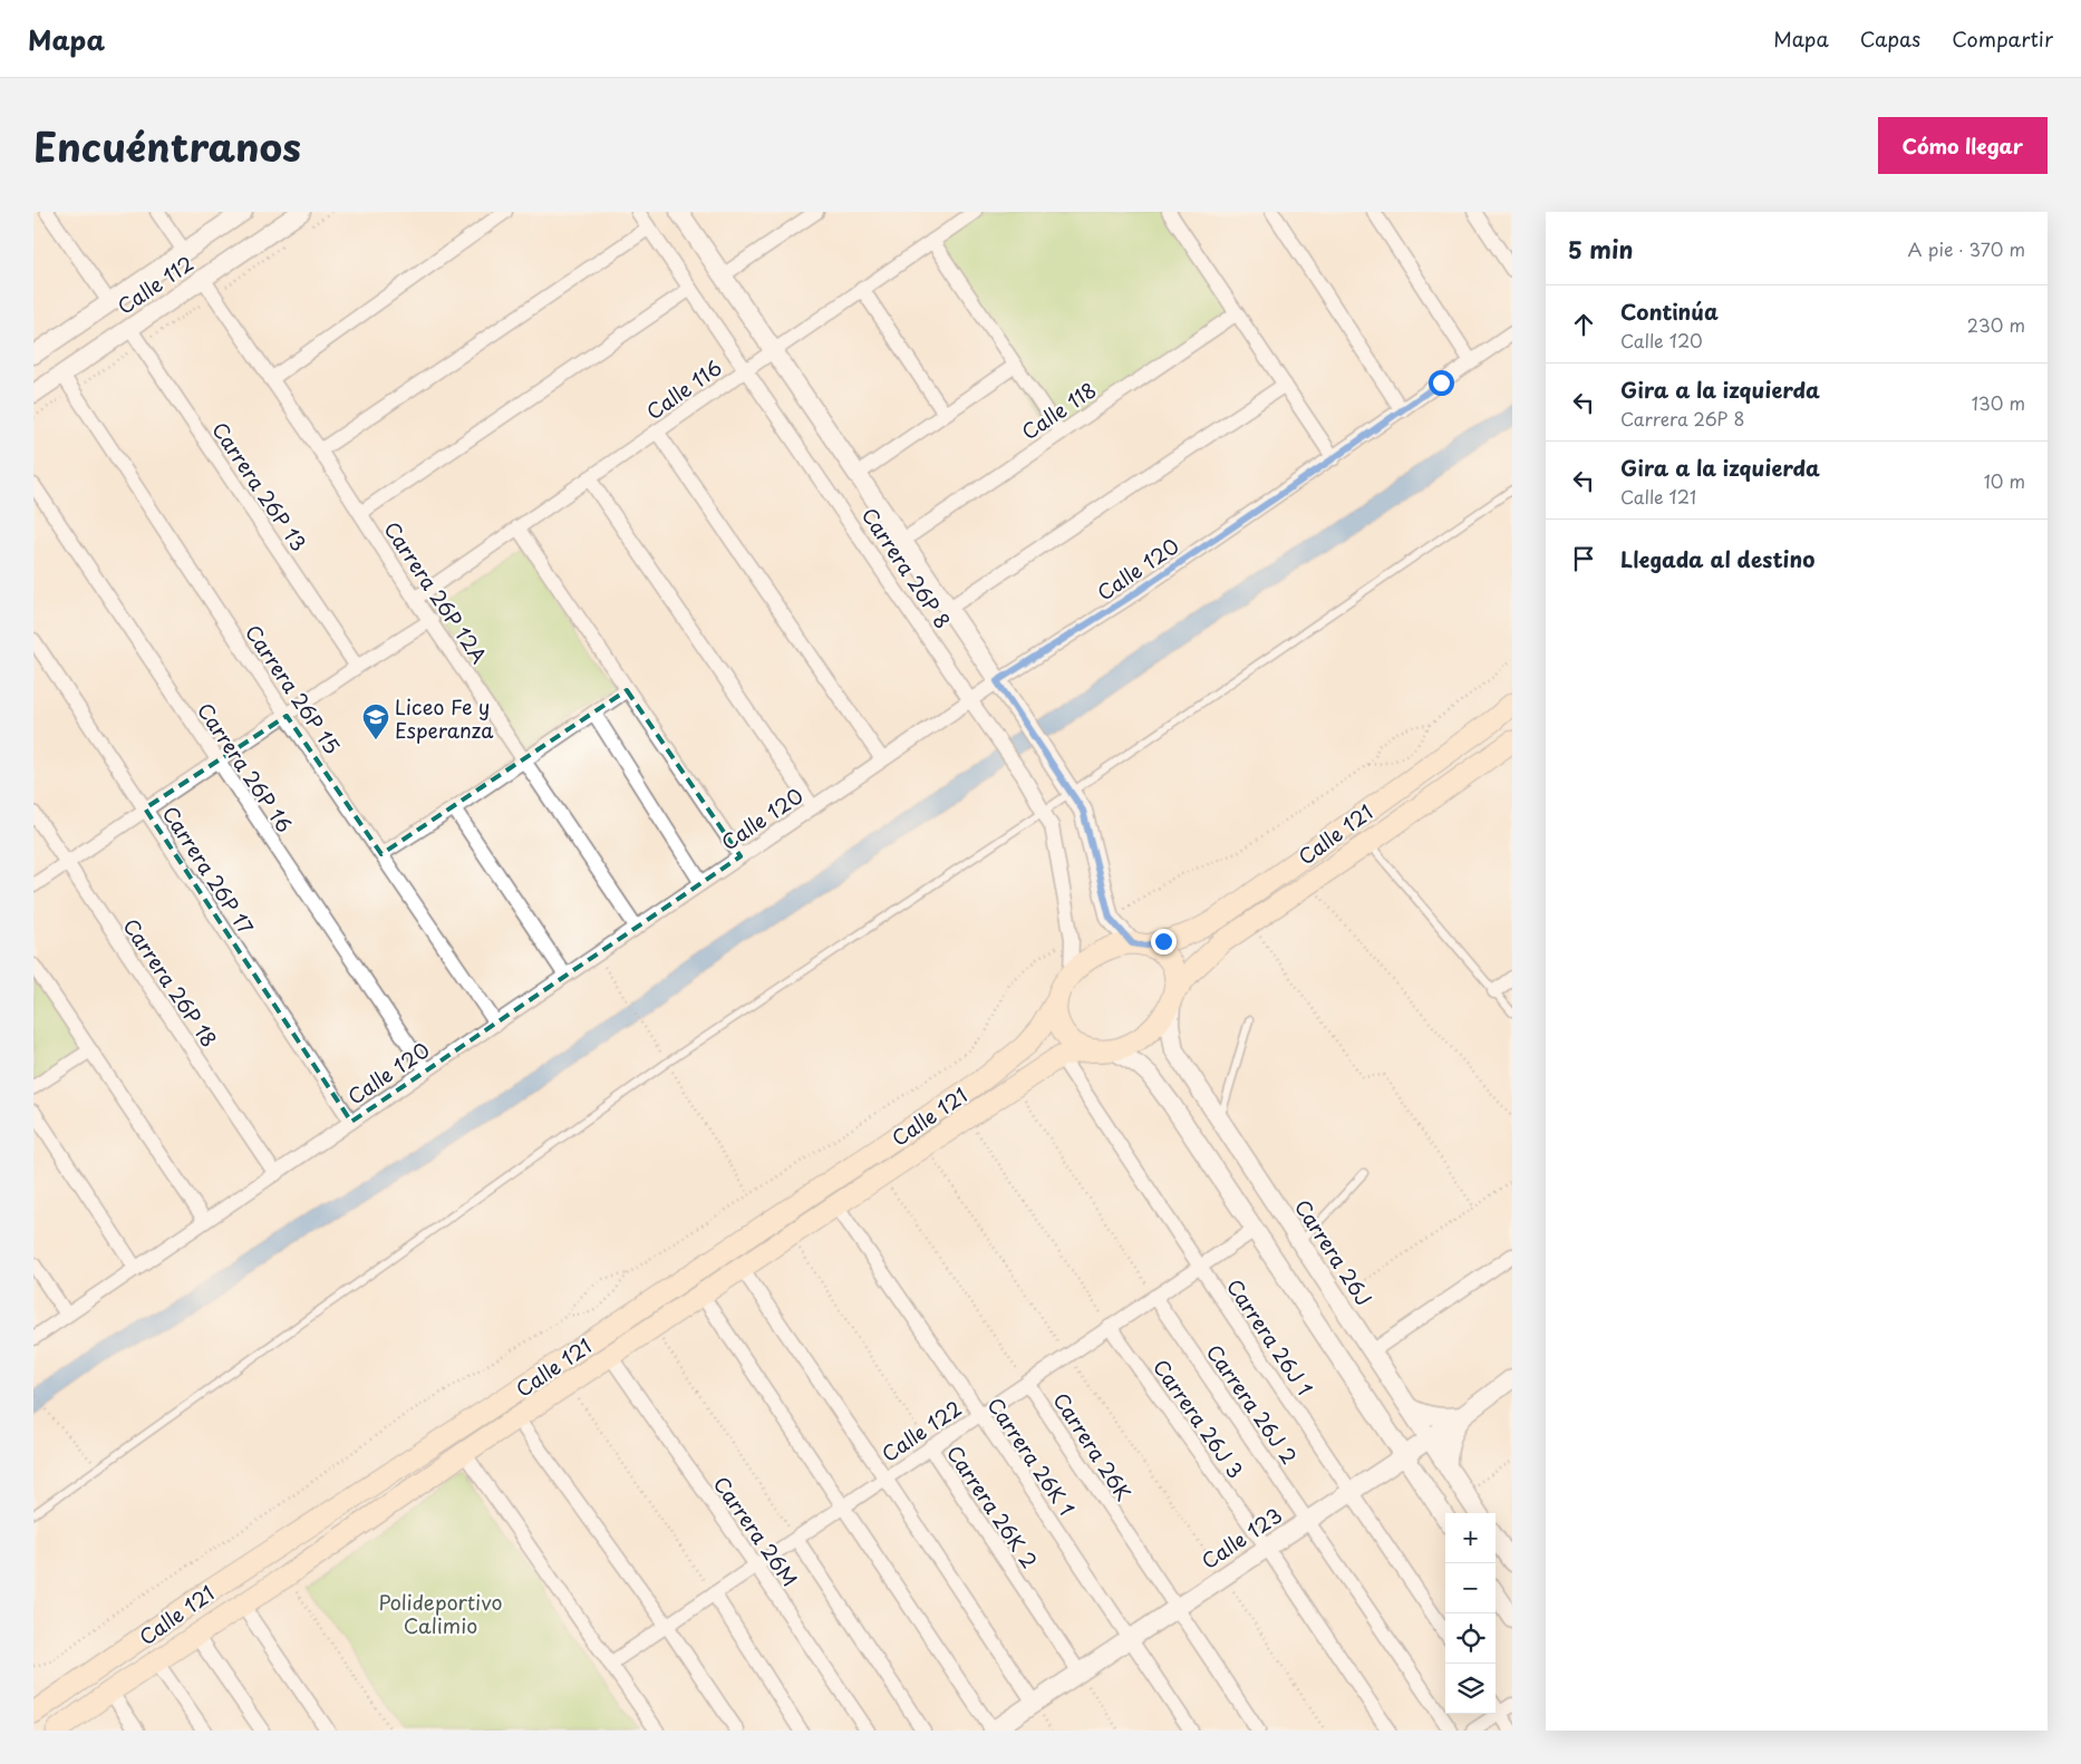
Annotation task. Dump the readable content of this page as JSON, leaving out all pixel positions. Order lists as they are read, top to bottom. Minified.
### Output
{"streets":{"main road":["Calle 121"],"street":["Calle 112","Calle 116","Calle 118","Carrera 26P 13","Carrera 26P 8","Calle 120","Carrera 26P 12A","Carrera 26P 15","Carrera 26P 16","Carrera 26P 17","Carrera 26P 18","Carrera 26J","Carrera 26J 1","Carrera 26J 2","Carrera 26J 3","Calle 122","Carrera 26K","Carrera 26K 1","Carrera 26K 2","Carrera 26M","Calle 123"]},"crossings":[["Calle 112","Carrera 26P 13"],["Calle 112","Carrera 26P 12A"],["Calle 112","Carrera 26P 15"],["Calle 116","Carrera 26P 8"],["Calle 116","Carrera 26P 12A"],["Calle 118","Carrera 26P 8"],["Carrera 26P 8","Calle 120"],["Carrera 26P 8","Calle 121"],["Carrera 26P 8","Carrera 26J"],["Calle 120","Carrera 26P 12A"],["Calle 120","Carrera 26P 15"],["Calle 120","Carrera 26P 16"],["Calle 120","Carrera 26P 17"],["Calle 120","Carrera 26P 18"],["Calle 121","Carrera 26J"],["Calle 121","Carrera 26J 1"],["Calle 121","Carrera 26K 1"],["Calle 121","Carrera 26M"],["Carrera 26J","Calle 123"],["Carrera 26J 1","Calle 122"],["Carrera 26J 1","Calle 123"],["Carrera 26J 2","Calle 122"],["Carrera 26J 2","Calle 123"],["Carrera 26J 3","Calle 122"],["Carrera 26J 3","Calle 123"],["Calle 122","Carrera 26K"],["Calle 122","Carrera 26K 1"],["Calle 122","Carrera 26K 2"],["Calle 122","Carrera 26M"],["Carrera 26K","Calle 123"],["Carrera 26K 1","Calle 123"],["Carrera 26K 2","Calle 123"]],"parks":["Polideportivo Calimio"],"places":{"school or university":["Liceo Fe y Esperanza"]},"page":{"header":"Mapa","nav":["Mapa","Capas","Compartir"],"title":"Encuéntranos","buttons":"Cómo llegar","heading":["5 min","A pie · 370 m"],"list":[["Continúa","Calle 120","230 m"],["Gira a la izquierda","Carrera 26P 8","130 m"],["Gira a la izquierda","Calle 121","10 m"],"Llegada al destino"],"map_buttons":["+","−"]}}
